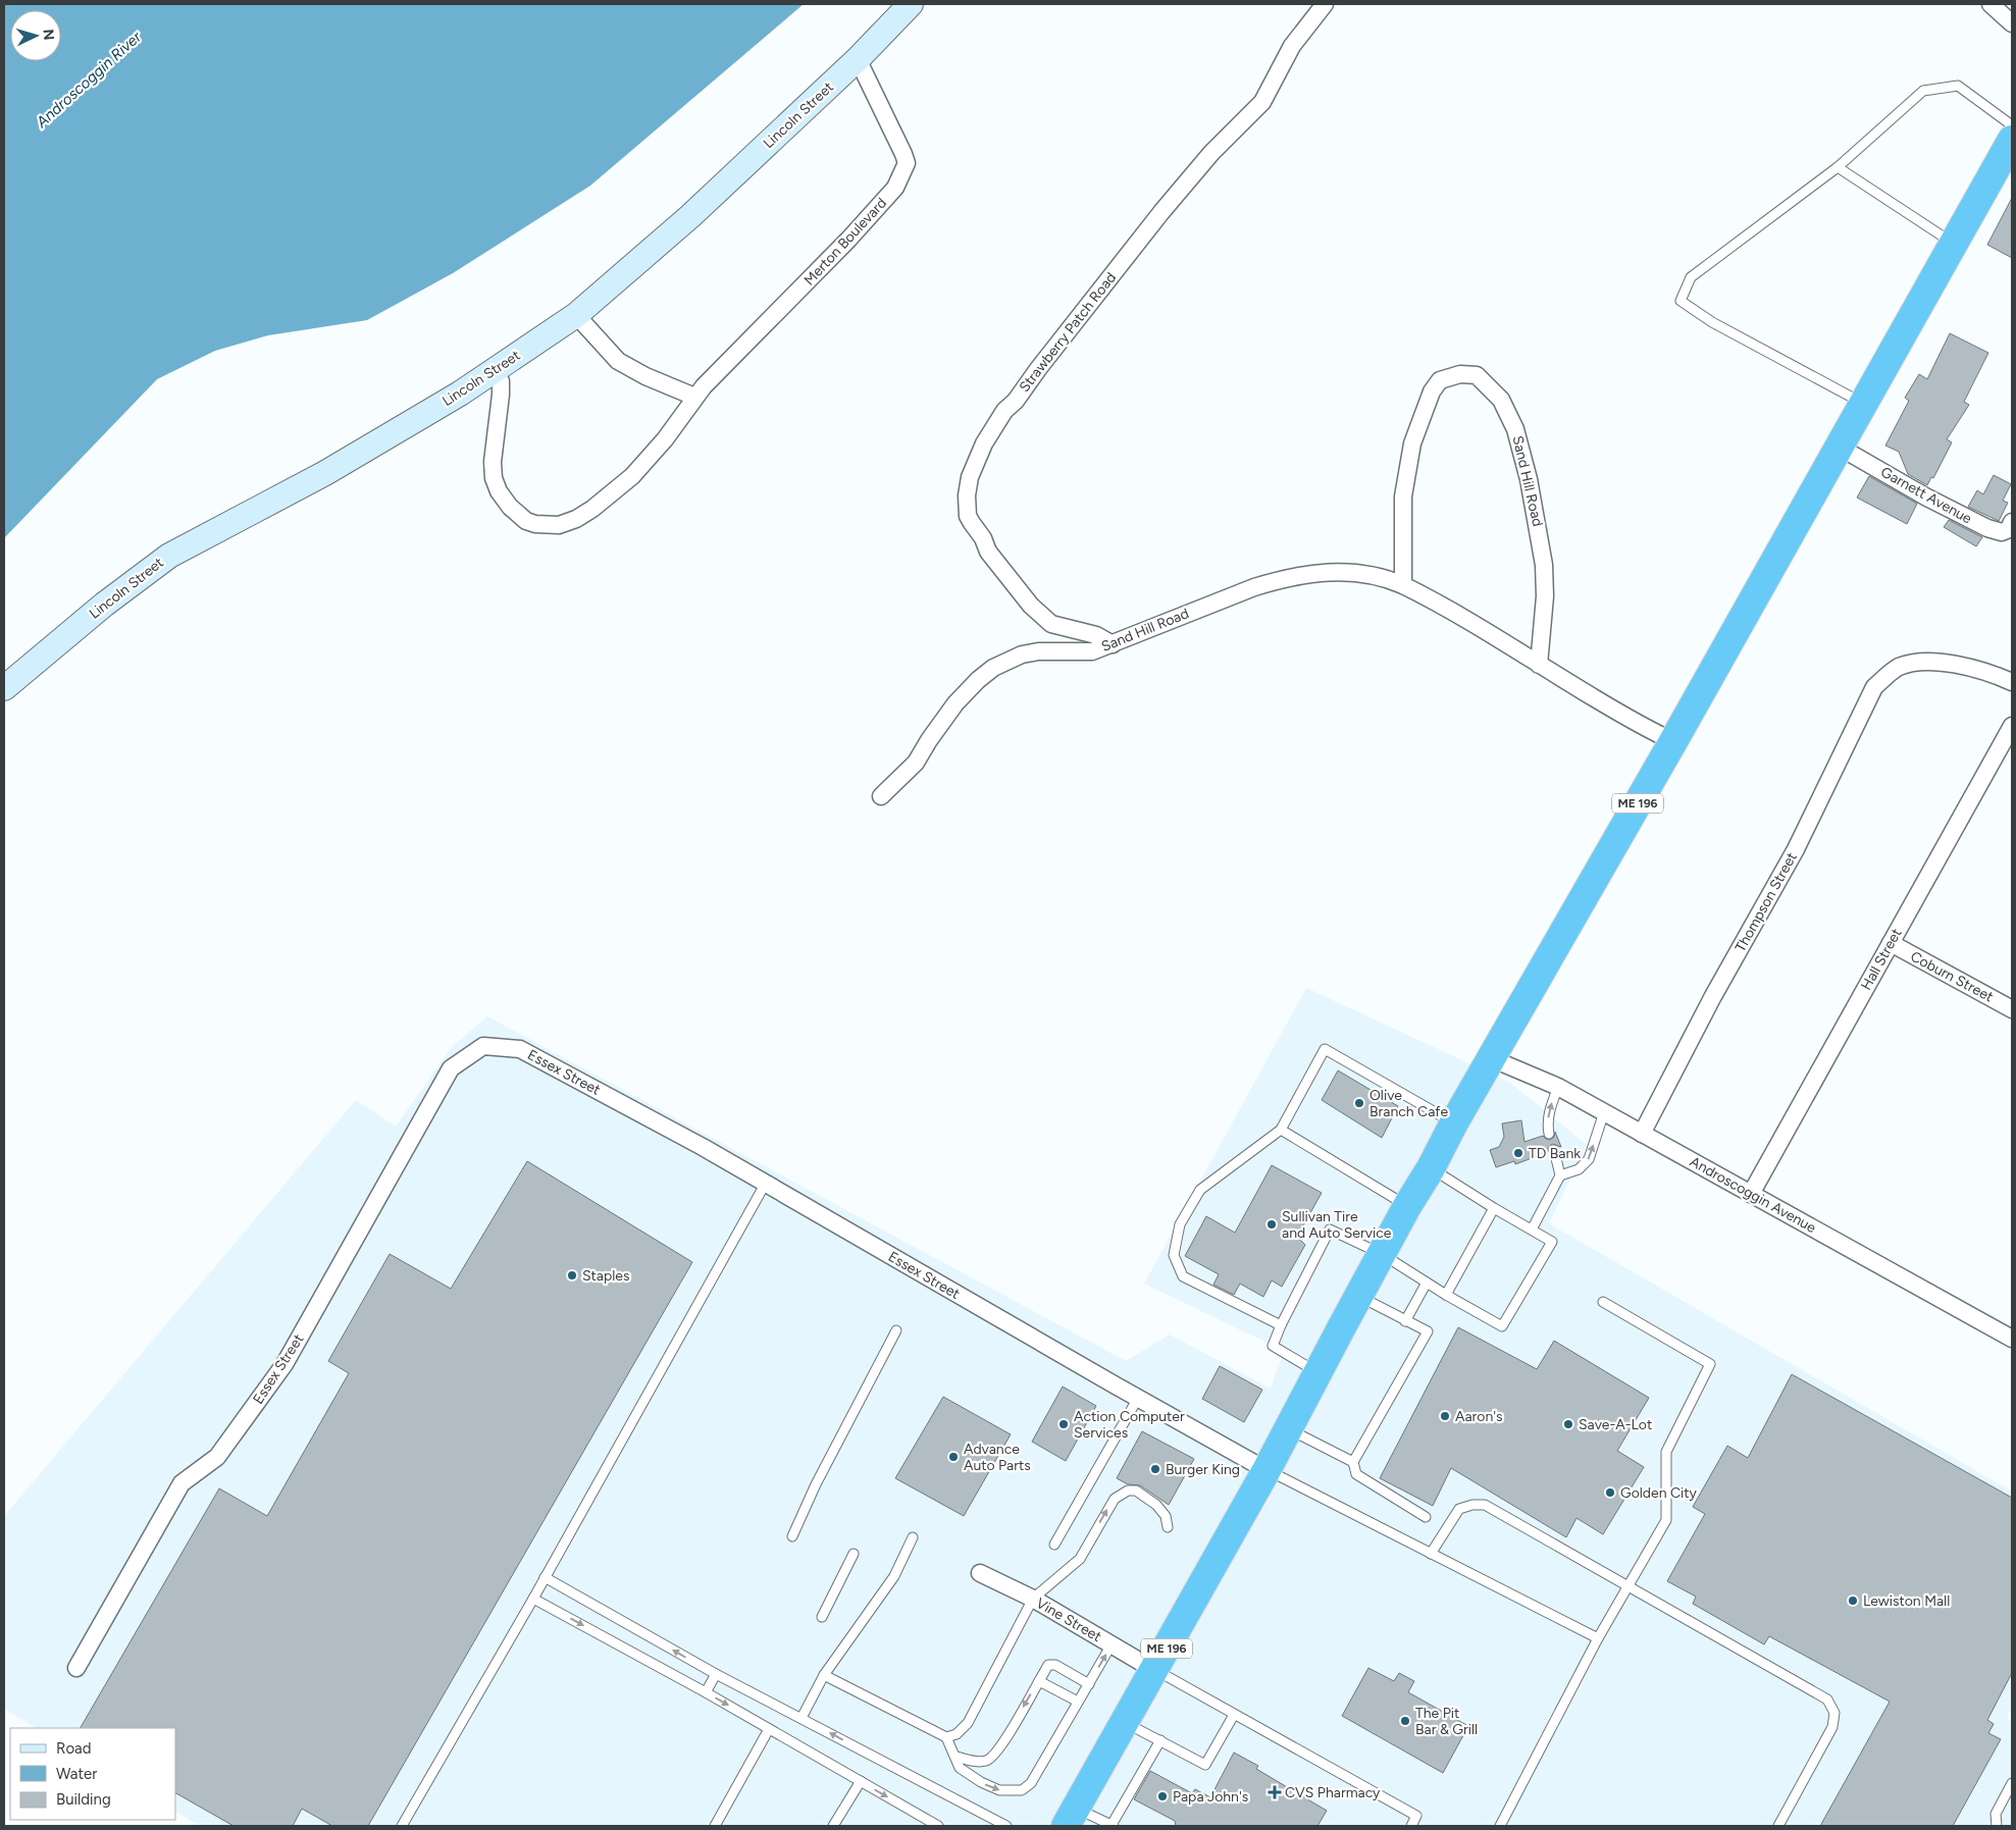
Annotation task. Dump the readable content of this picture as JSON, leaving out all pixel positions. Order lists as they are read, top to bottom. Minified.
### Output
{"streets":{"highway":["ME 196"],"main road":["Lincoln Street"],"street":["Merton Boulevard","Strawberry Patch Road","Sand Hill Road","Garnett Avenue","Thompson Street","Hall Street","Coburn Street","Essex Street","Androscoggin Avenue","Vine Street"]},"crossings":[["Lincoln Street","Merton Boulevard"],["Strawberry Patch Road","Sand Hill Road"],["Sand Hill Road","ME 196"],["Garnett Avenue","ME 196"],["ME 196","Essex Street"],["ME 196","Androscoggin Avenue"],["ME 196","Vine Street"],["Thompson Street","Androscoggin Avenue"],["Hall Street","Coburn Street"],["Hall Street","Androscoggin Avenue"]],"water":["Androscoggin River"],"places":{"other":["Olive Branch Cafe","TD Bank","Sullivan Tire and Auto Service","Staples","Aaron's","Action Computer Services","Save-A-Lot","Advance Auto Parts","Burger King","Golden City","Lewiston Mall","The Pit Bar & Grill","Papa John's"],"health":["CVS Pharmacy"]},"legend":["Road","Water","Building"],"north":"right"}
